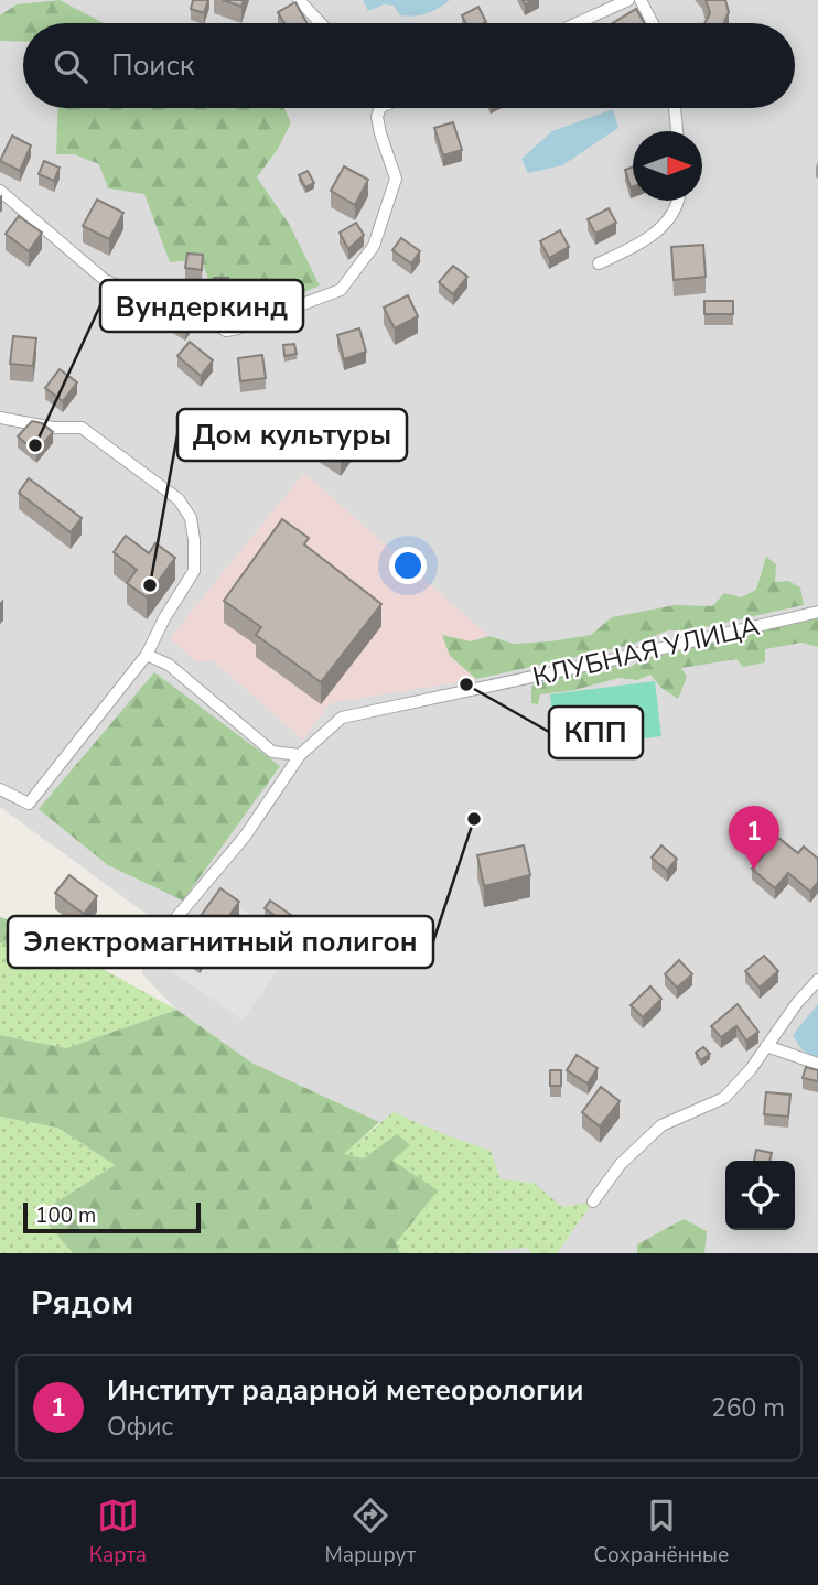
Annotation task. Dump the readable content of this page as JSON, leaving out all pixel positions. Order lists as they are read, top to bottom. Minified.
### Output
{"streets":{"street":["КЛУБНАЯ УЛИЦА"]},"places":["Вундеркинд","Дом культуры","КПП","Электромагнитный полигон"],"scale_bar":"100 m","north":"right","page":{"search":"Поиск","pins":"1","scale":"100 m","heading":"Рядом","list":[{"mark":"1","name":"Институт радарной метеорологии","note":"Офис","value":"260 m"}],"nav":["Карта","Маршрут","Сохранённые"]}}
